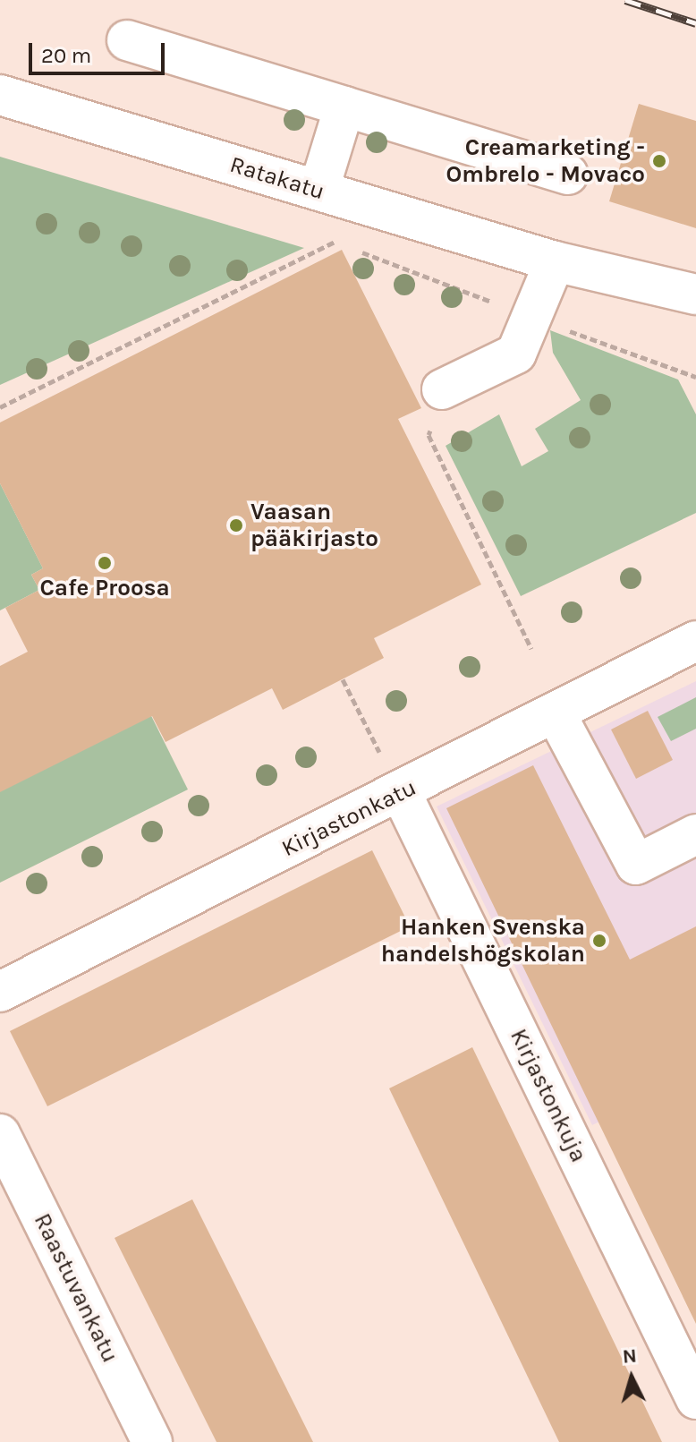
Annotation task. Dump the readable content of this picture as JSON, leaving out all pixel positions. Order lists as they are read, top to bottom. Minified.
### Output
{"streets":{"street":["Ratakatu","Kirjastonkatu","Kirjastonkuja","Raastuvankatu"]},"crossings":[["Kirjastonkatu","Kirjastonkuja"]],"places":["Creamarketing - Ombrelo - Movaco","Vaasan pääkirjasto","Cafe Proosa","Hanken Svenska handelshögskolan"],"scale_bar":"20 m","north":"top"}
